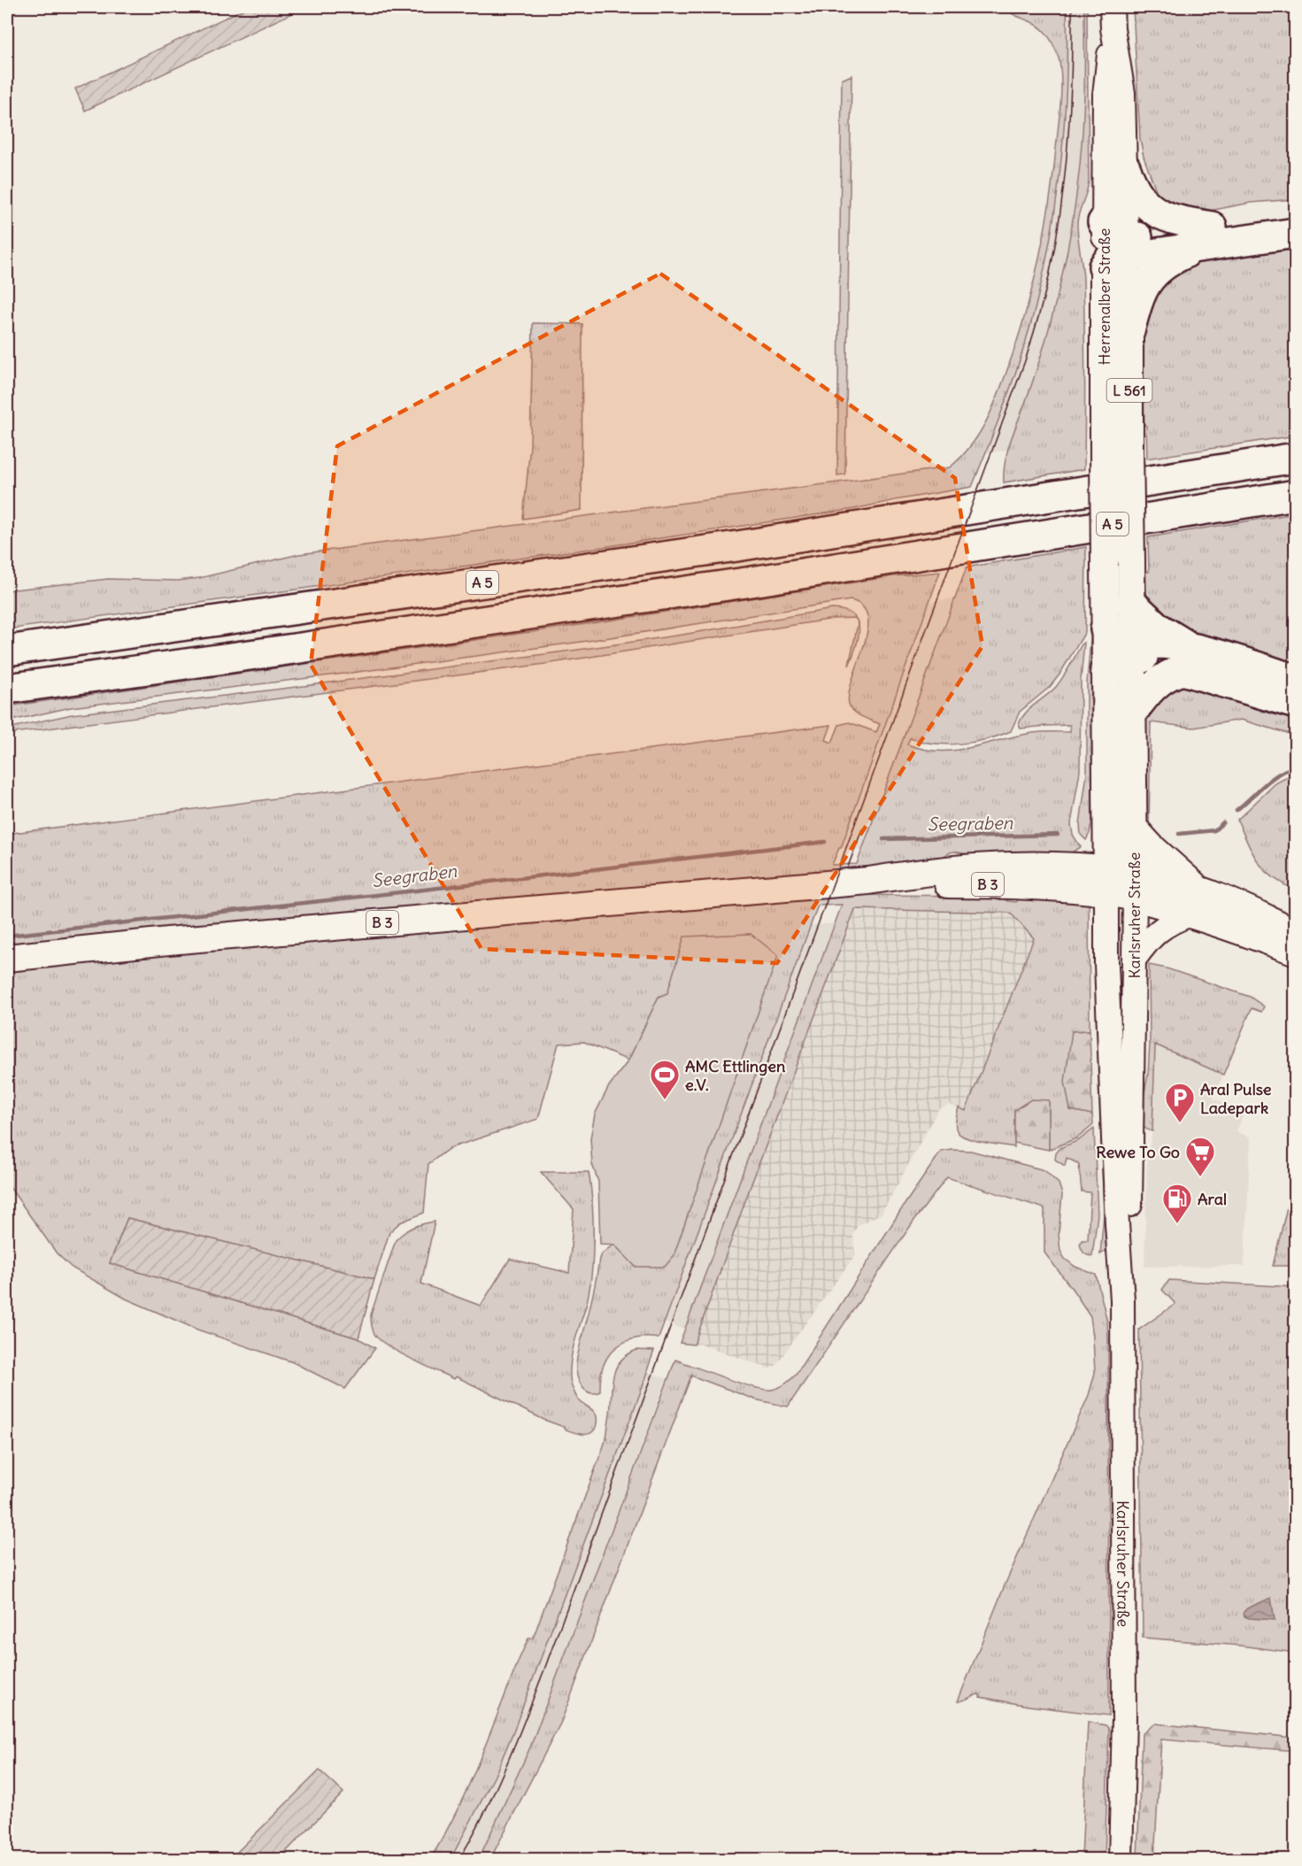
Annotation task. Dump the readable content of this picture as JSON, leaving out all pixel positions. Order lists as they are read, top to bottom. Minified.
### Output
{"streets":{"highway":["A 5"],"main road":["Herrenalber Straße","L 561","B 3","Karlsruher Straße"]},"crossings":[["Herrenalber Straße","Karlsruher Straße"],["B 3","Karlsruher Straße"]],"water":["Seegraben"],"places":{"sports":["AMC Ettlingen e.V."],"parking":["Aral Pulse Ladepark"],"supermarket":["Rewe To Go"],"fuel station":["Aral"]}}
